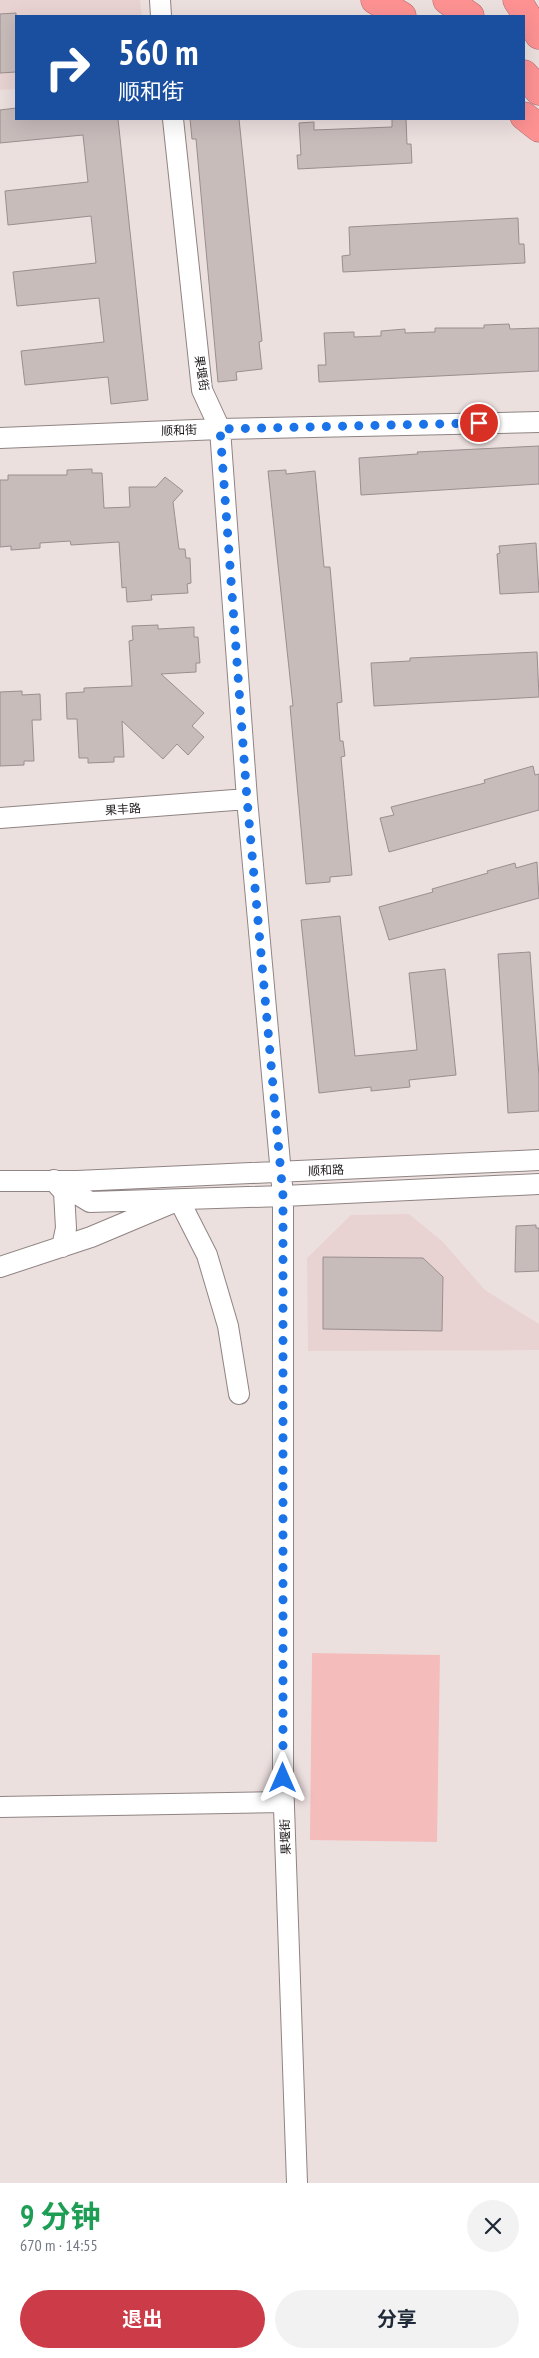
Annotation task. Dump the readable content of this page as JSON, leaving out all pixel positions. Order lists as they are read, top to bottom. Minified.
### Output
{"streets":{"street":["果堰街","顺和街","果丰路","顺和路"]},"crossings":[["果堰街","顺和街"],["果堰街","果丰路"],["果堰街","顺和路"]],"page":{"turn":["560 m","顺和街"],"heading":["9 分钟","670 m · 14:55"],"buttons":["退出","分享"]}}
